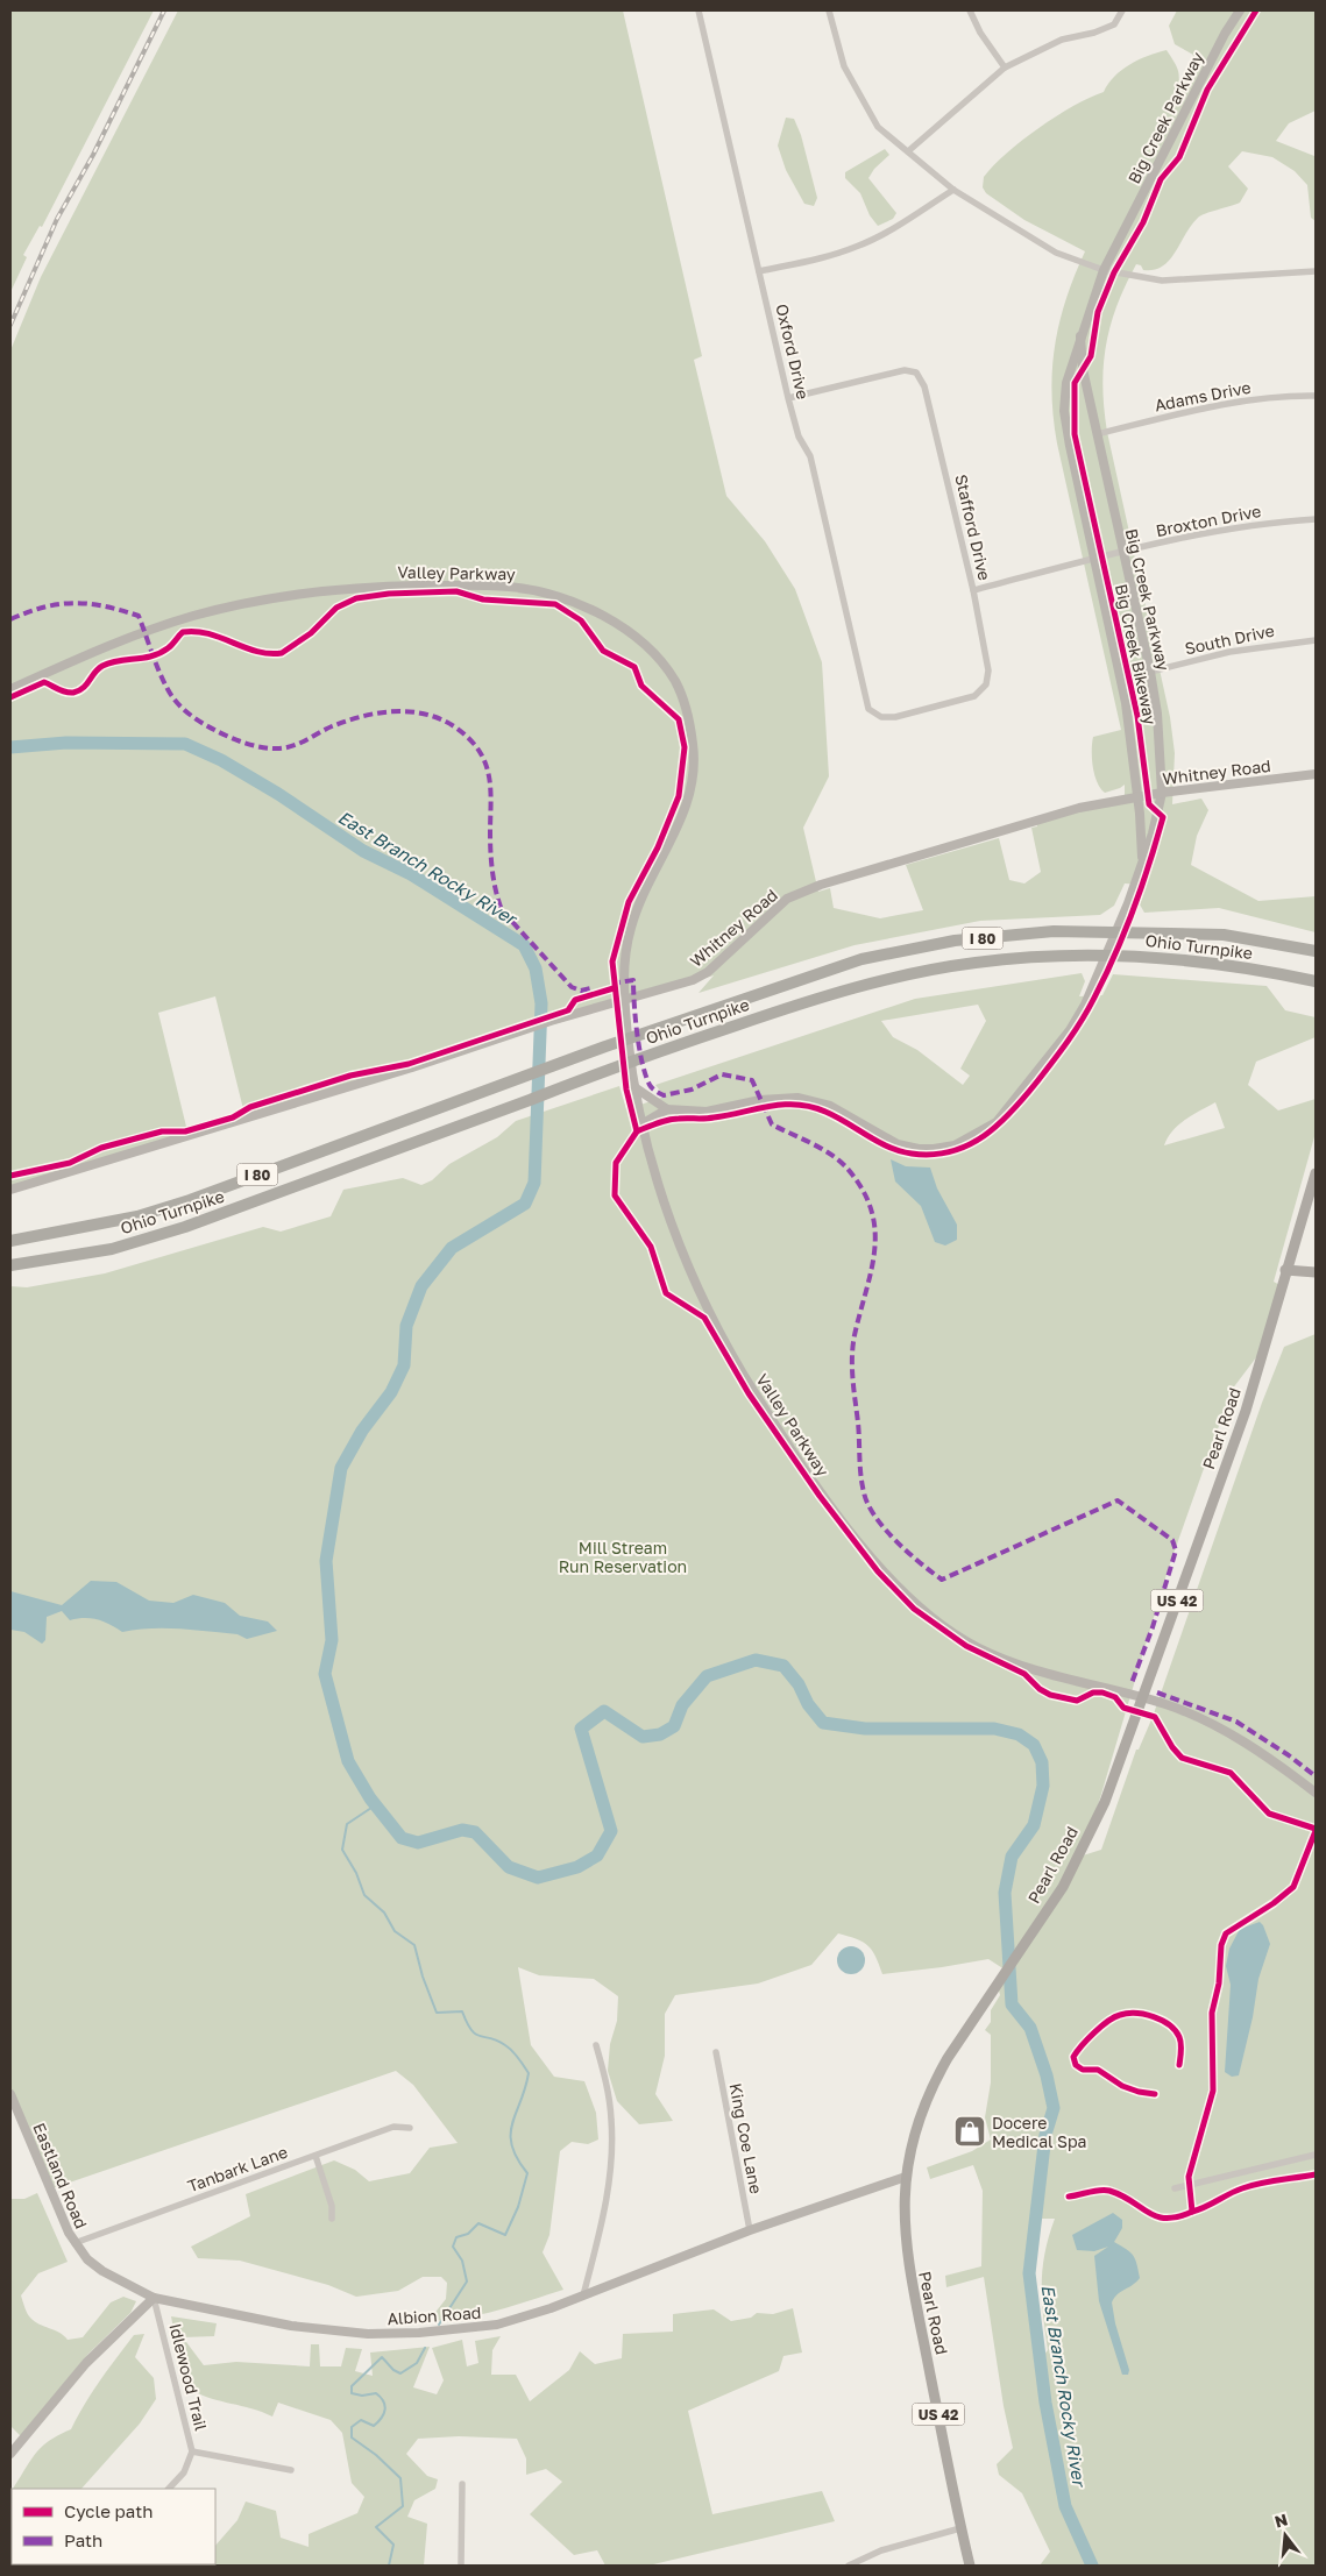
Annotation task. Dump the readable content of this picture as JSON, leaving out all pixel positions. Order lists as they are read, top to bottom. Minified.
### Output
{"streets":{"highway":["I 80","Ohio Turnpike"],"main road":["Pearl Road","US 42"],"street":["Big Creek Parkway","Oxford Drive","Adams Drive","Broxton Drive","Stafford Drive","Valley Parkway","South Drive","Whitney Road","King Coe Lane","Tanbark Lane","Eastland Road","Albion Road","Idlewood Trail"],"cycle path":["Big Creek Bikeway"]},"crossings":[["Big Creek Parkway","Adams Drive"],["Big Creek Parkway","Broxton Drive"],["Big Creek Parkway","South Drive"],["Big Creek Parkway","Whitney Road"],["Oxford Drive","Stafford Drive"],["Broxton Drive","Stafford Drive"],["Valley Parkway","Whitney Road"],["Valley Parkway","Pearl Road"],["Pearl Road","Albion Road"],["King Coe Lane","Albion Road"],["Tanbark Lane","Eastland Road"],["Eastland Road","Albion Road"],["Eastland Road","Idlewood Trail"],["Albion Road","Idlewood Trail"]],"water":["East Branch Rocky River"],"parks":["Mill Stream Run Reservation"],"places":{"shop":["Docere Medical Spa"]},"legend":["Cycle path","Path"],"north":"top"}
